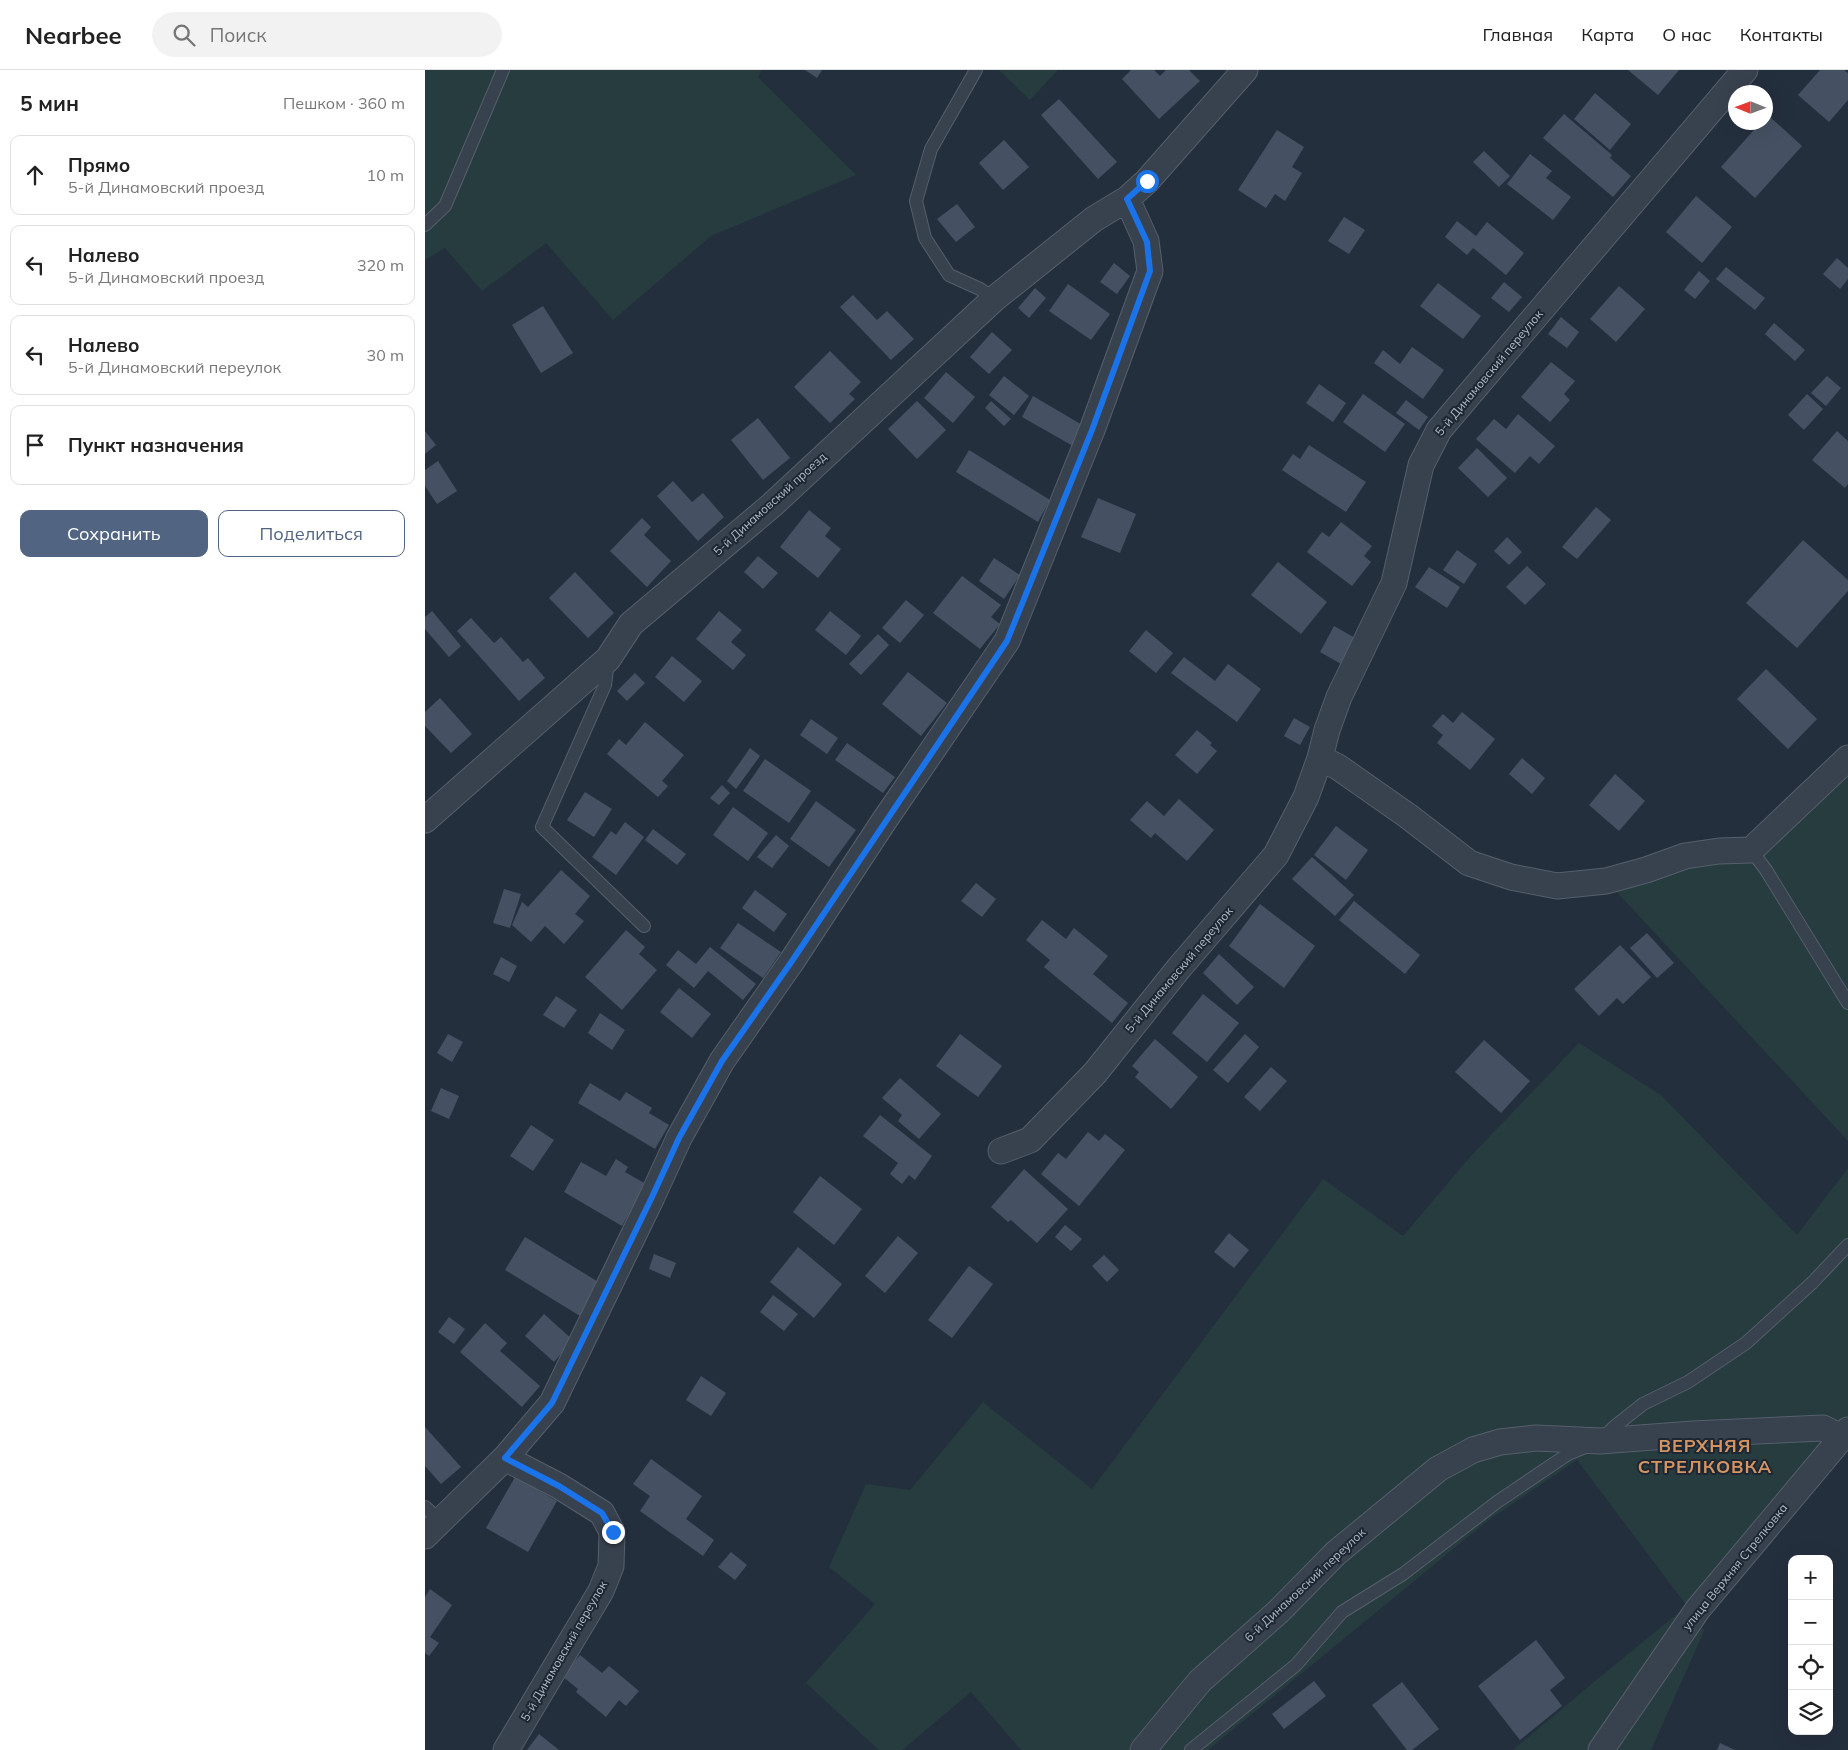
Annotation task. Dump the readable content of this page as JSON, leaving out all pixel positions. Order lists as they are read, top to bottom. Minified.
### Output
{"streets":{"street":["5-й Динамовский переулок","5-й Динамовский проезд","улица Верхняя Стрелковка","6-й Динамовский переулок"]},"crossings":[["улица Верхняя Стрелковка","6-й Динамовский переулок"]],"districts":["ВЕРХНЯЯ СТРЕЛКОВКА"],"north":"left","page":{"header":"Nearbee","search":"Поиск","nav":["Главная","Карта","О нас","Контакты"],"heading":["5 мин","Пешком · 360 m"],"list":[["Прямо","5-й Динамовский проезд","10 m"],["Налево","5-й Динамовский проезд","320 m"],["Налево","5-й Динамовский переулок","30 m"],"Пункт назначения"],"buttons":["Сохранить","Поделиться"],"map_buttons":["+","−"]}}
